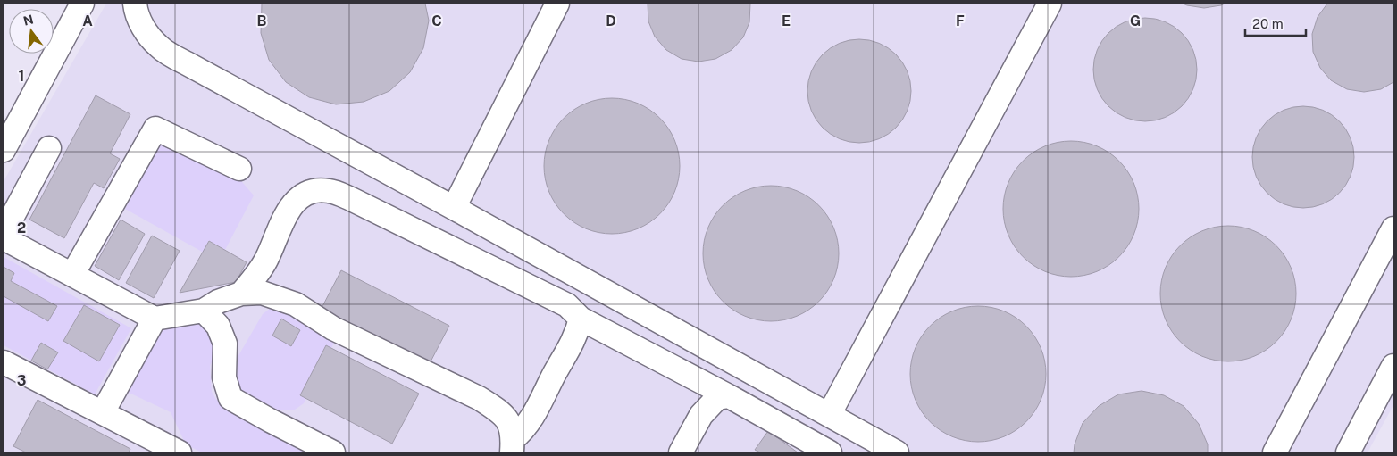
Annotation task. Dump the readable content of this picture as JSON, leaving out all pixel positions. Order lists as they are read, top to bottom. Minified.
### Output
{"scale_bar":"20 m","north":"top","grid":{"columns":["A","B","C","D","E","F","G"],"rows":["1","2","3"]}}
